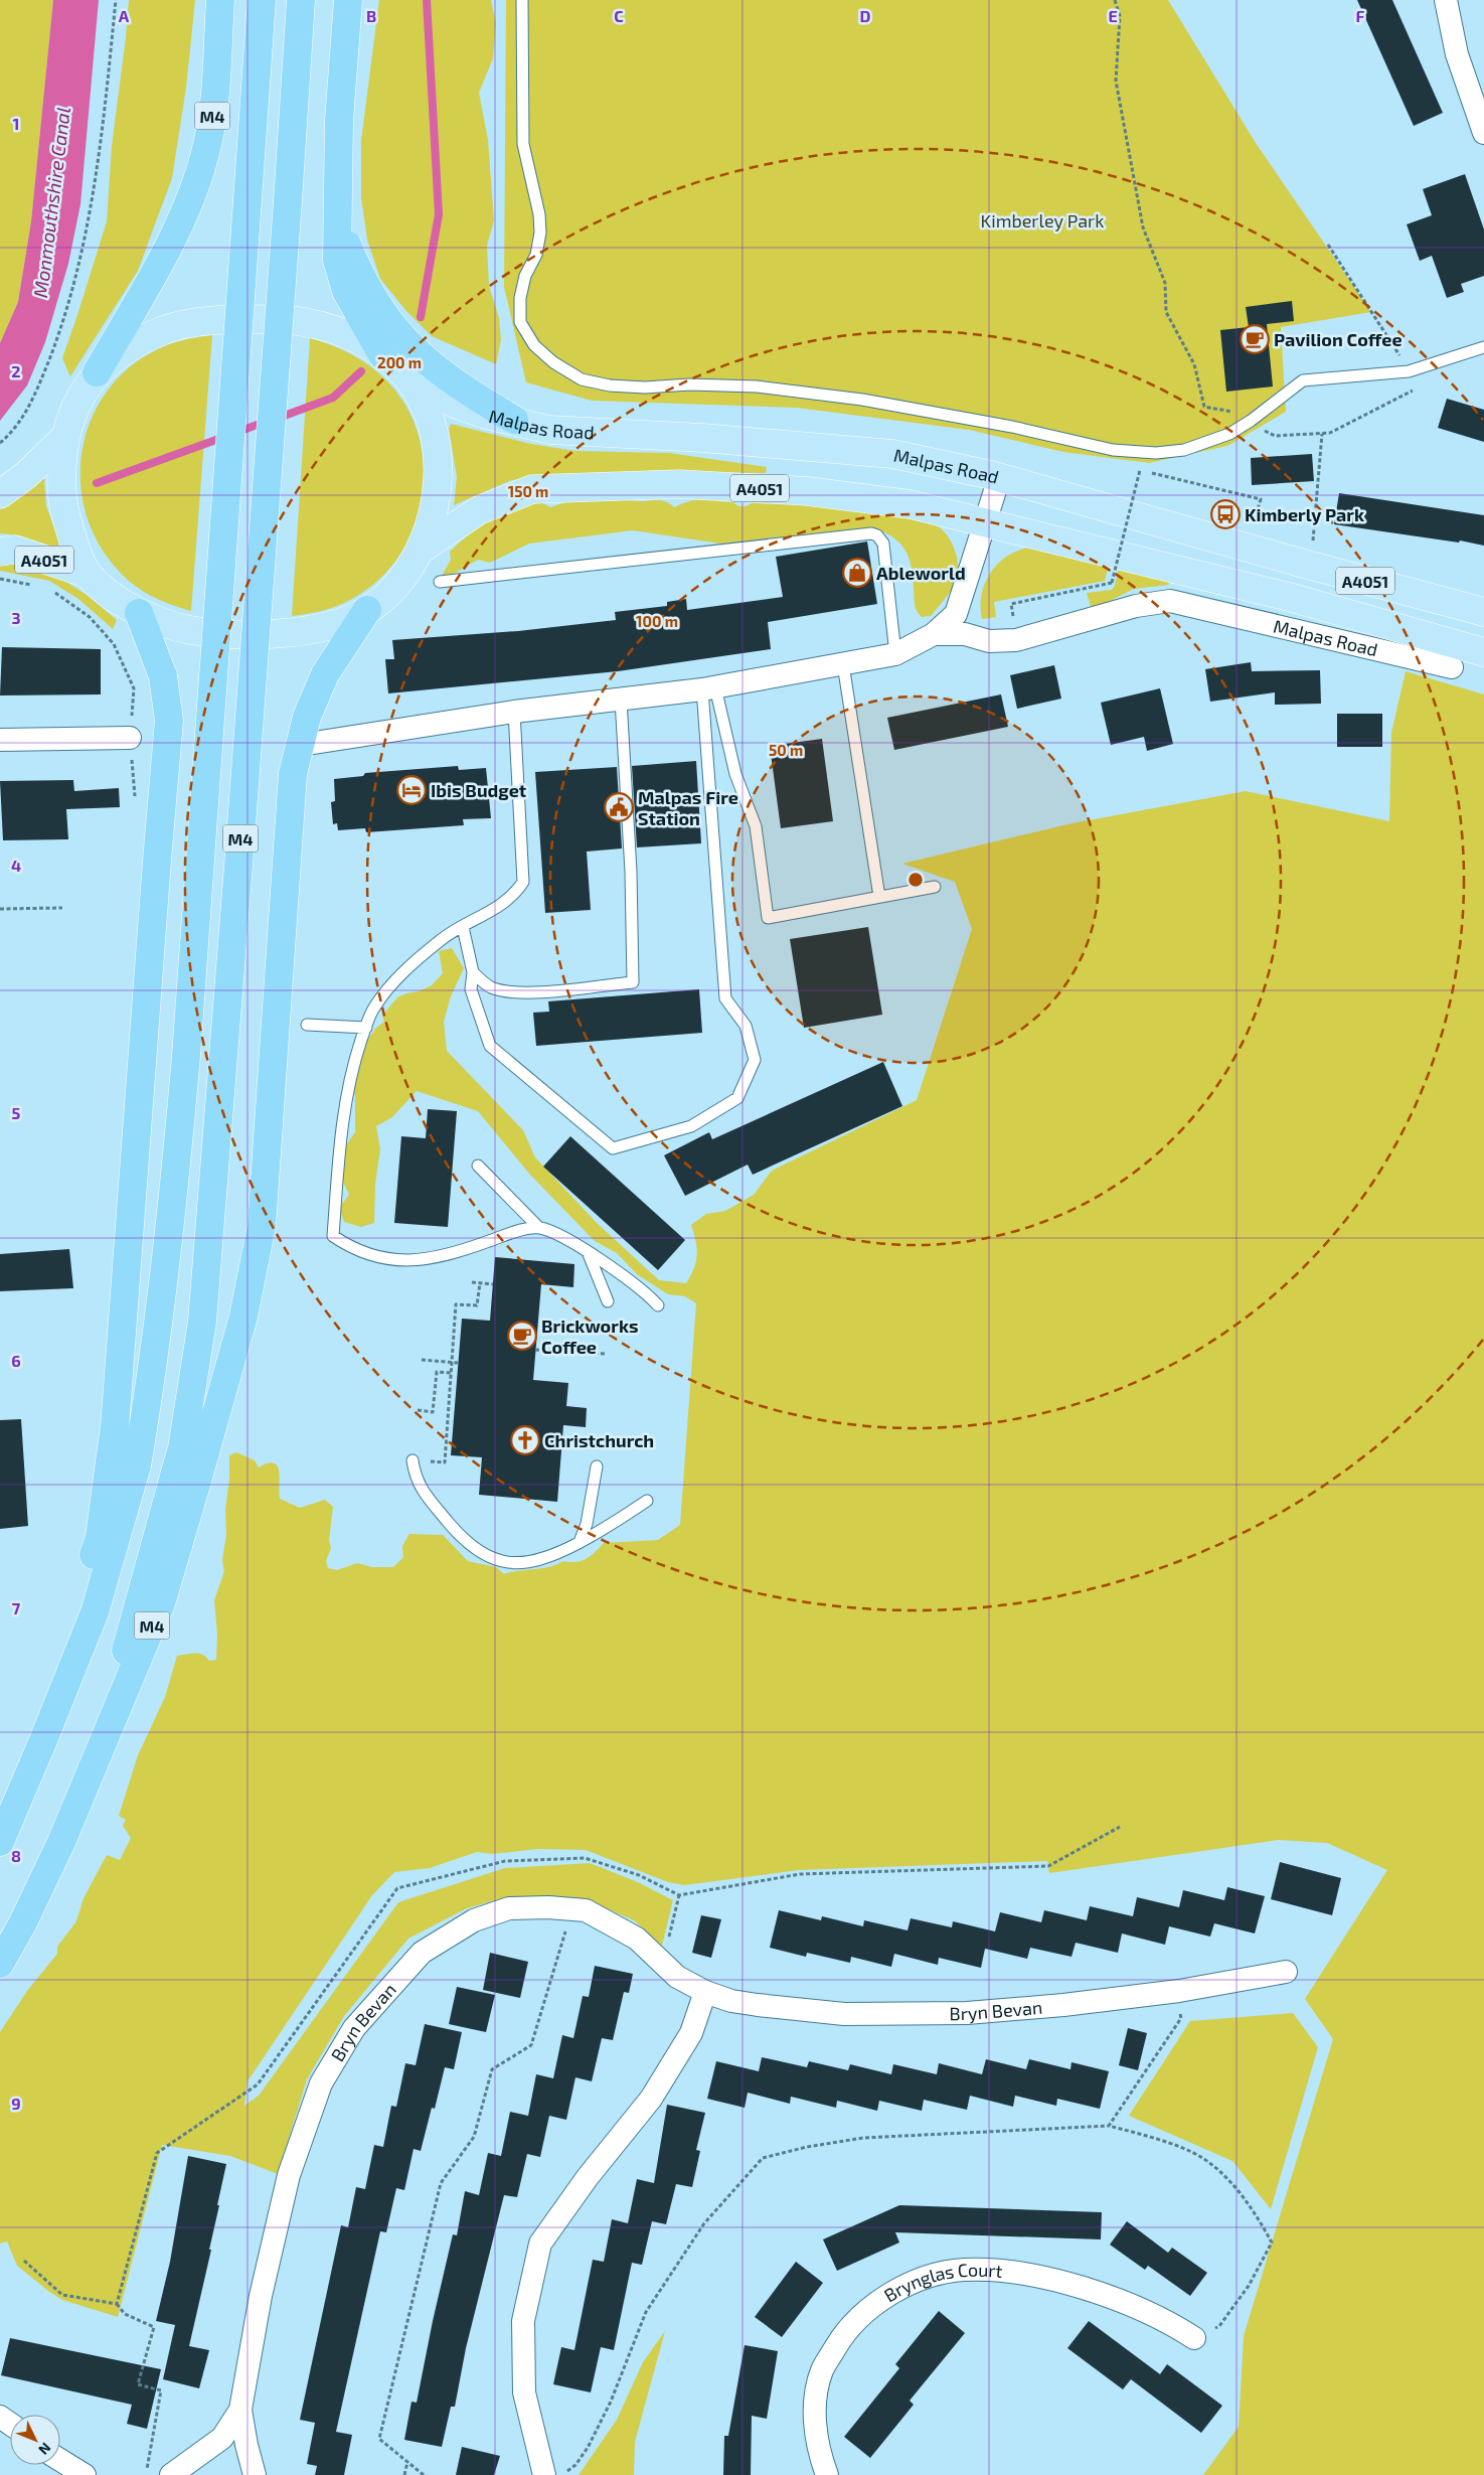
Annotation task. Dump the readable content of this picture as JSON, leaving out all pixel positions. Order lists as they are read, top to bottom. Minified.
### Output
{"streets":{"highway":["M4"],"main road":["Malpas Road","A4051"],"street":["Bryn Bevan","Brynglas Court"]},"crossings":[["M4","Malpas Road"],["Malpas Road","A4051"]],"water":["Monmouthshire Canal"],"parks":["Kimberley Park"],"places":{"cafe":["Pavilion Coffee","Brickworks Coffee"],"bus stop":["Kimberly Park"],"shop":["Ableworld"],"hotel":["Ibis Budget"],"public building":["Malpas Fire Station"],"church":["Christchurch"]},"north":"bottom right","grid":{"columns":["A","B","C","D","E","F"],"rows":["1","2","3","4","5","6","7","8","9"]},"rings":["200 m","150 m","100 m","50 m"]}
